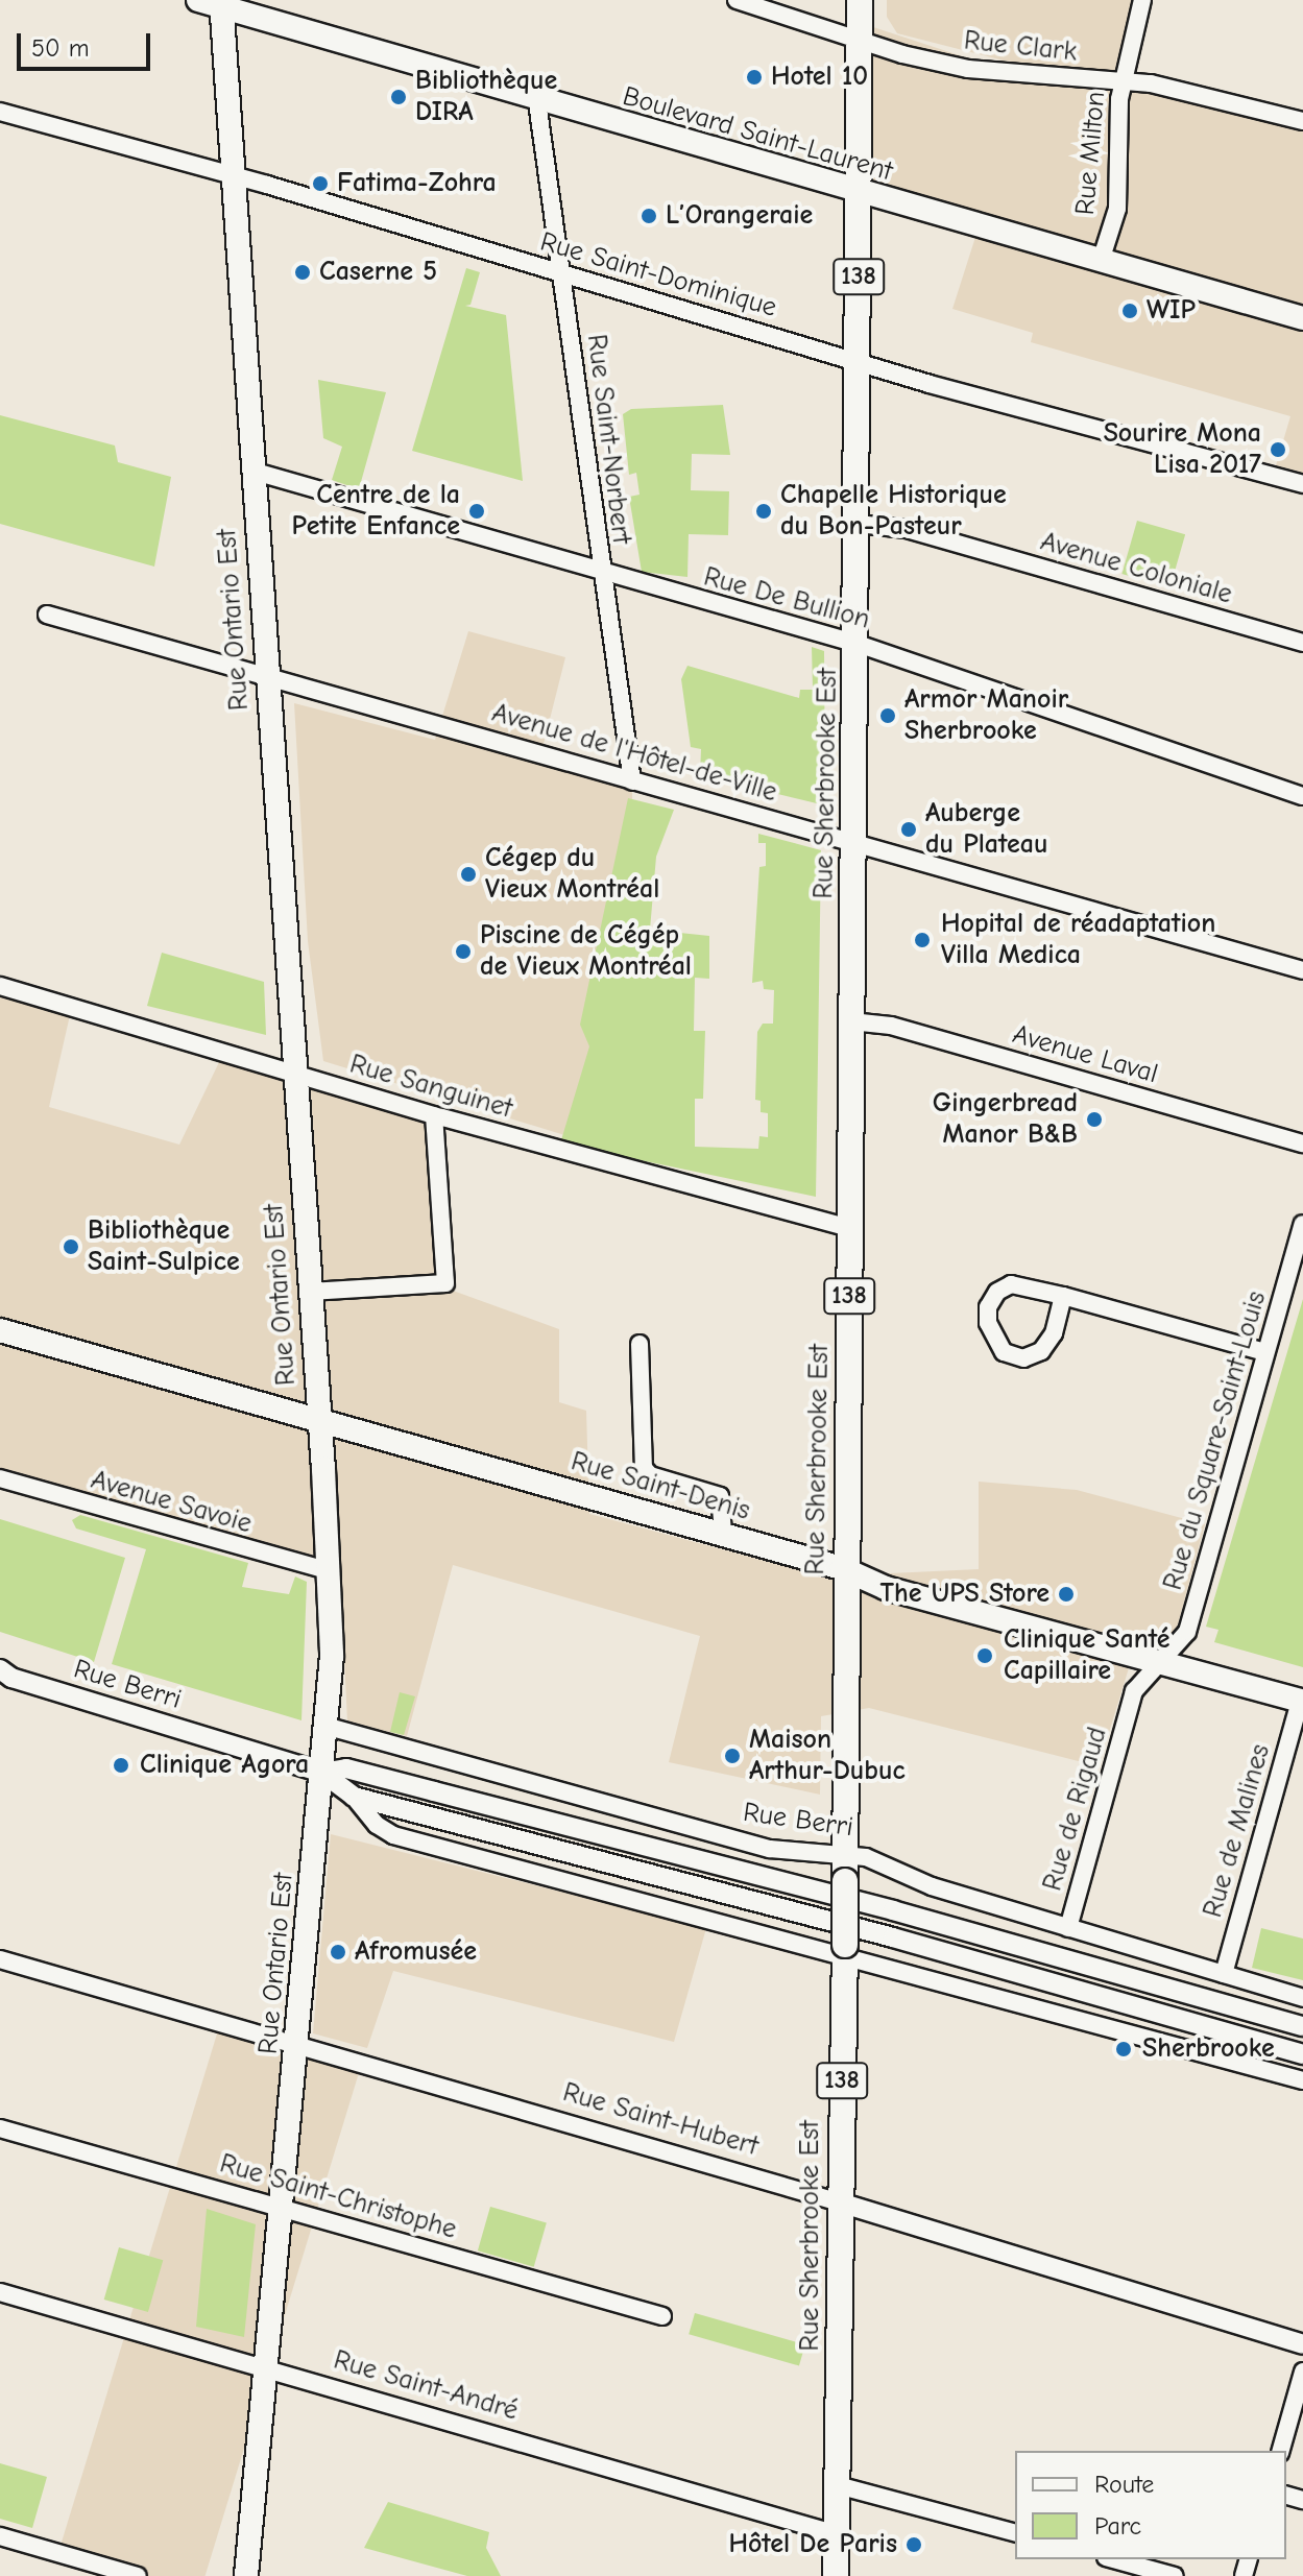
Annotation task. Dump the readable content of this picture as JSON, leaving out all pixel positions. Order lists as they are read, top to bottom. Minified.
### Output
{"streets":{"main road":["Boulevard Saint-Laurent","138","Rue Ontario Est","Rue Sherbrooke Est","Rue Saint-Denis"],"street":["Rue Clark","Rue Milton","Rue Saint-Dominique","Rue Saint-Norbert","Avenue Coloniale","Rue De Bullion","Avenue de l'Hôtel-de-Ville","Avenue Laval","Rue Sanguinet","Rue du Square-Saint-Louis","Avenue Savoie","Rue Berri","Rue de Rigaud","Rue de Malines","Rue Saint-Hubert","Rue Saint-Christophe","Rue Saint-André"]},"crossings":[["Rue Clark","Rue Milton"],["Rue Clark","138"],["Boulevard Saint-Laurent","Rue Milton"],["Boulevard Saint-Laurent","138"],["Boulevard Saint-Laurent","Rue Saint-Norbert"],["Boulevard Saint-Laurent","Rue Ontario Est"],["Boulevard Saint-Laurent","Rue Sherbrooke Est"],["Rue Saint-Dominique","Rue Saint-Norbert"],["Rue Saint-Dominique","Rue Ontario Est"],["Rue Saint-Dominique","Rue Sherbrooke Est"],["138","Rue Sherbrooke Est"],["Rue Saint-Norbert","Rue De Bullion"],["Rue Saint-Norbert","Avenue de l'Hôtel-de-Ville"],["Avenue Coloniale","Rue Sherbrooke Est"],["Rue De Bullion","Rue Ontario Est"],["Rue De Bullion","Rue Sherbrooke Est"],["Rue Ontario Est","Avenue de l'Hôtel-de-Ville"],["Rue Ontario Est","Rue Sanguinet"],["Rue Ontario Est","Rue Saint-Denis"],["Rue Ontario Est","Avenue Savoie"],["Rue Ontario Est","Rue Berri"],["Rue Ontario Est","Rue Saint-Hubert"],["Rue Ontario Est","Rue Saint-Christophe"],["Rue Ontario Est","Rue Saint-André"],["Avenue de l'Hôtel-de-Ville","Rue Sherbrooke Est"],["Rue Sherbrooke Est","Avenue Laval"],["Rue Sherbrooke Est","Rue Sanguinet"],["Rue Sherbrooke Est","Rue Saint-Denis"],["Rue Sherbrooke Est","Rue Berri"],["Rue Sherbrooke Est","Rue Saint-Hubert"],["Rue Sherbrooke Est","Rue Saint-André"],["Rue du Square-Saint-Louis","Rue Saint-Denis"],["Rue du Square-Saint-Louis","Rue de Rigaud"],["Rue Saint-Denis","Rue de Rigaud"],["Rue Saint-Denis","Rue de Malines"],["Rue Berri","Rue de Rigaud"],["Rue Berri","Rue de Malines"]],"places":["Hotel 10","Bibliothèque DIRA","Fatima-Zohra","L’Orangeraie","Caserne 5","WIP","Sourire Mona Lisa 2017","Centre de la Petite Enfance","Chapelle Historique du Bon-Pasteur","Armor Manoir Sherbrooke","Auberge du Plateau","Cégep du Vieux Montréal","Hopital de réadaptation Villa Medica","Piscine de Cégép de Vieux Montréal","Gingerbread Manor B&B","Bibliothèque Saint-Sulpice","The UPS Store","Clinique Santé Capillaire","Maison Arthur-Dubuc","Clinique Agora","Afromusée","Sherbrooke","Hôtel De Paris"],"legend":["Route","Parc"],"scale_bar":"50 m"}
